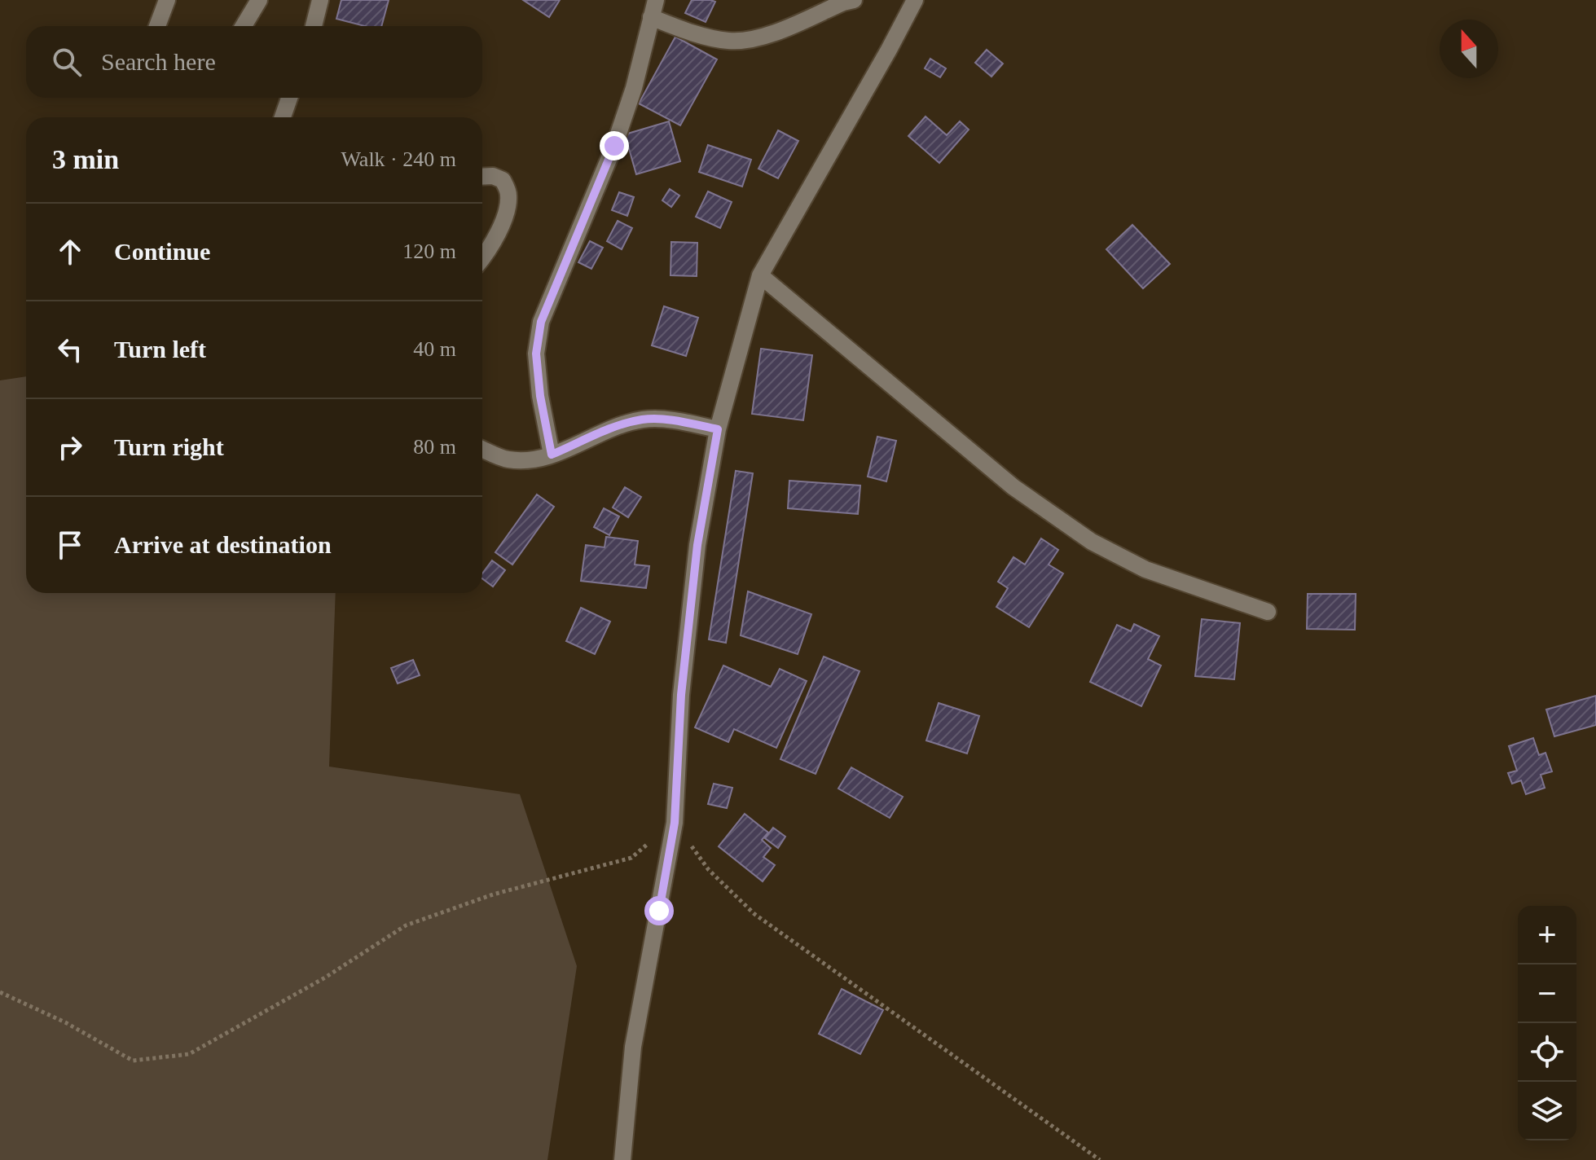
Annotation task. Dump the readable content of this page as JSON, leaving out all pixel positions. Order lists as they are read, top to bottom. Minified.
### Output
{"north":"top","page":{"search":"Search here","heading":["3 min","Walk · 240 m"],"list":[["Continue","120 m"],["Turn left","40 m"],["Turn right","80 m"],"Arrive at destination"],"map_buttons":["+","−"]}}
